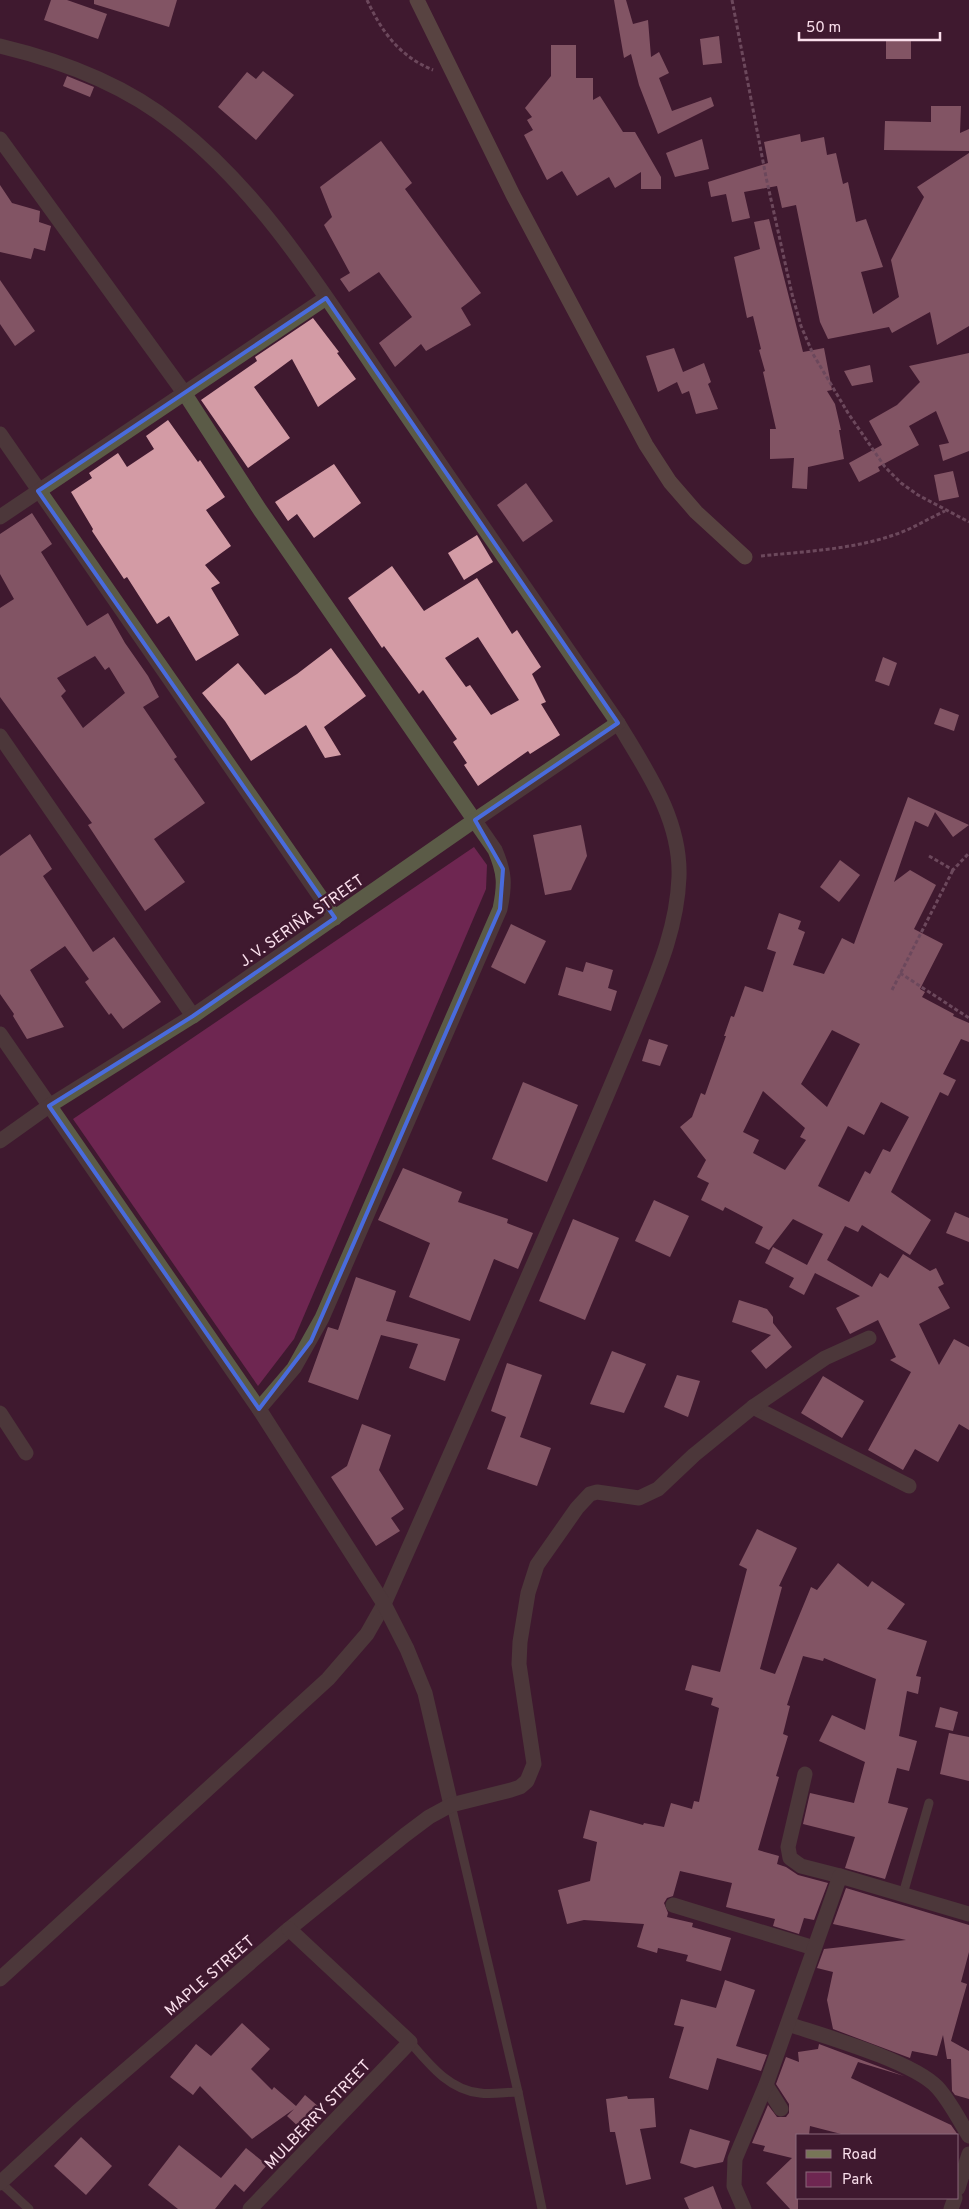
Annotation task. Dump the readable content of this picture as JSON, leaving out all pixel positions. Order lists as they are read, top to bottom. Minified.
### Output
{"streets":{"street":["J. V. SERIÑA STREET","MAPLE STREET","MULBERRY STREET"]},"legend":["Road","Park"],"scale_bar":"50 m"}
